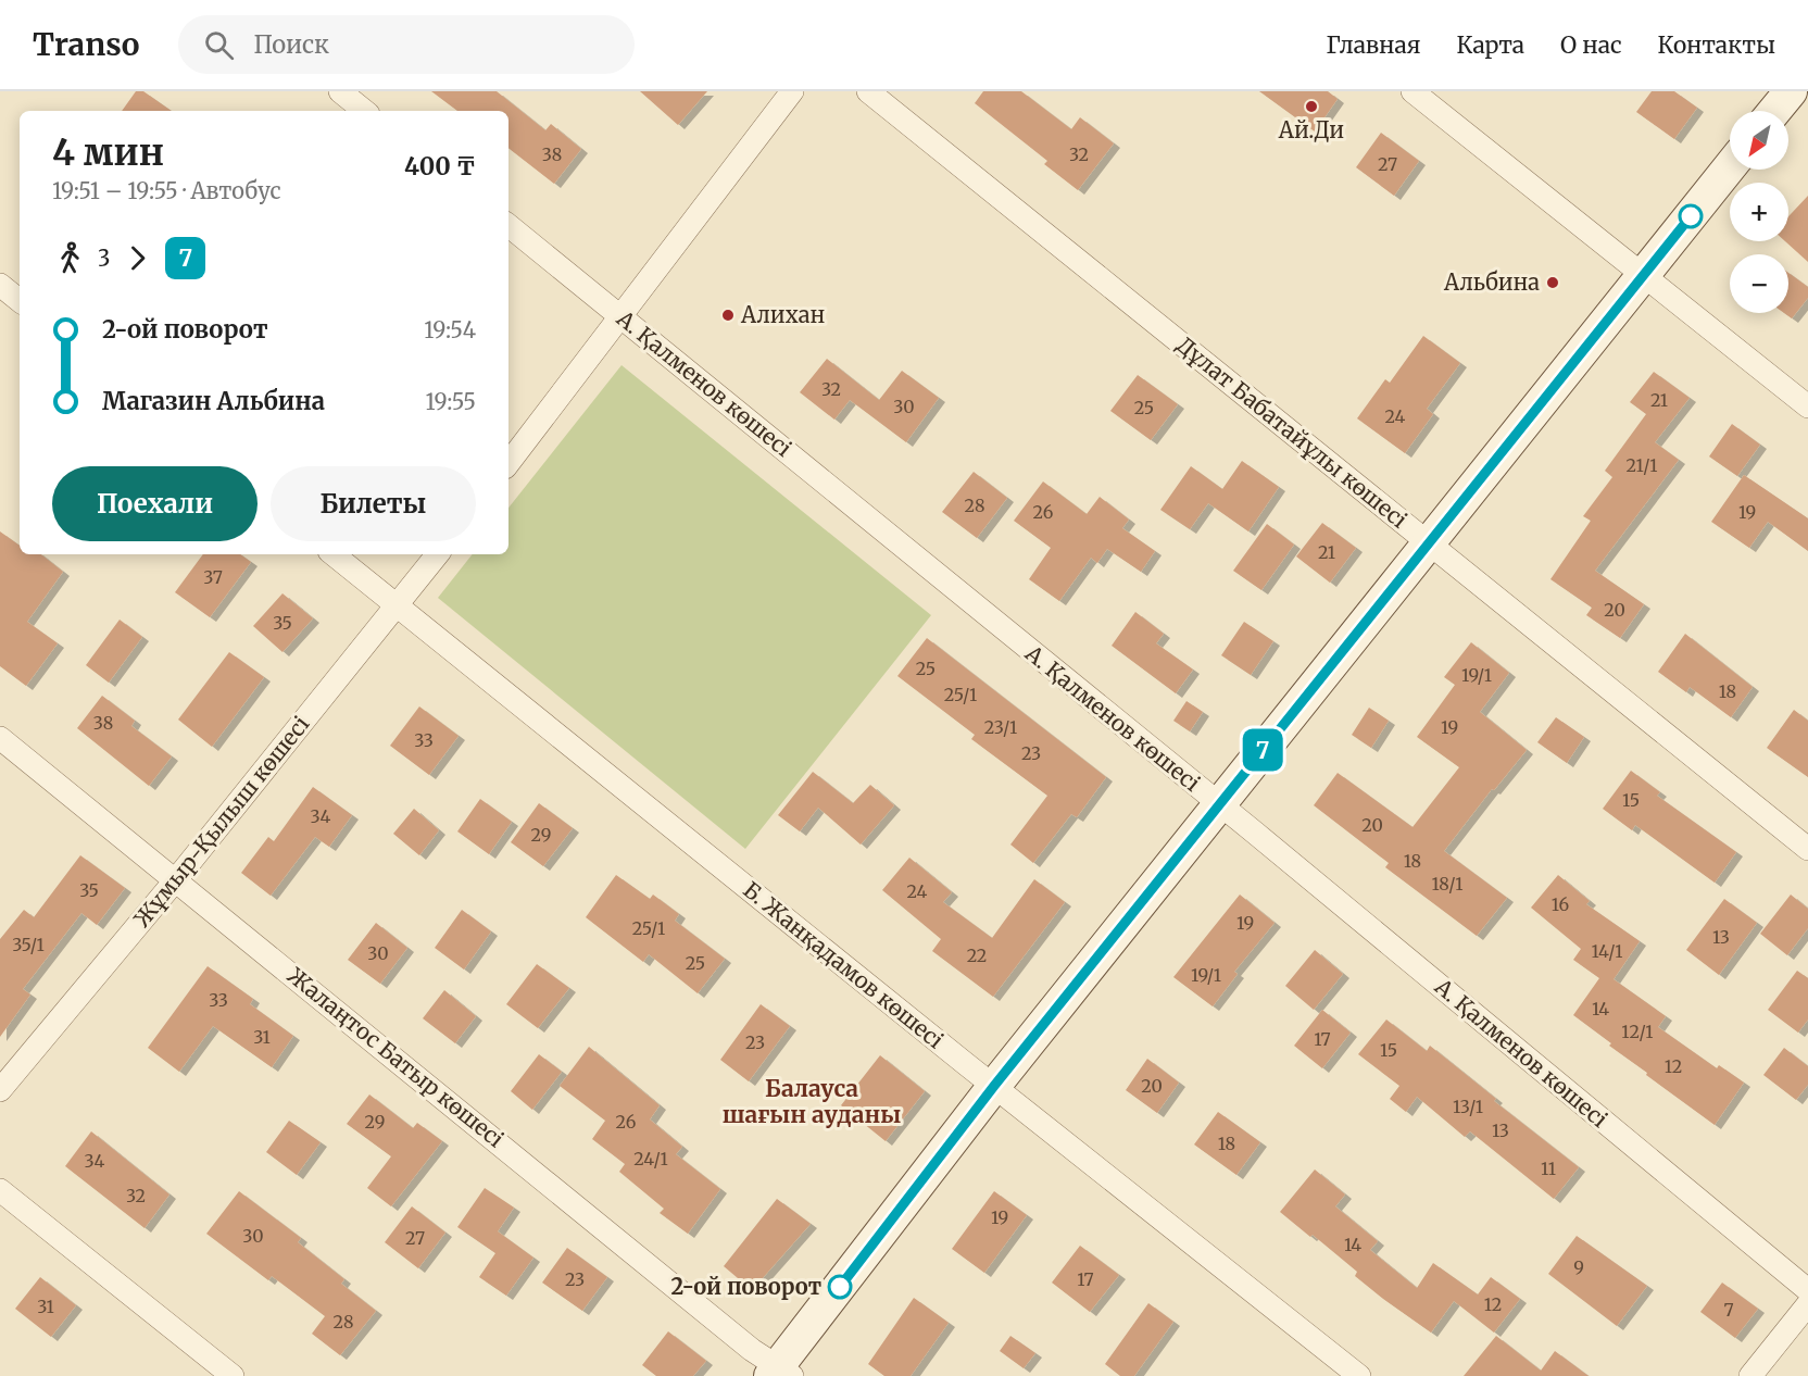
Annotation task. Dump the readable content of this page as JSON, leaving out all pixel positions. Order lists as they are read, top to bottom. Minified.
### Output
{"streets":{"street":["А. Қалменов көшесі","Дұлат Бабатайұлы көшесі","Жұмыр-Қылыш көшесі","Б. Жанқадамов көшесі","Жалаңтос Батыр көшесі"]},"crossings":[["Жұмыр-Қылыш көшесі","Б. Жанқадамов көшесі"],["Жұмыр-Қылыш көшесі","Жалаңтос Батыр көшесі"]],"districts":["Балауса шағын ауданы"],"places":["Ай.Ди","Альбина","Алихан","2-ой поворот"],"lines":["bus line 7"],"house_numbers":["38","32","27","32","21","30","25","24","21/1","28","26","19","21","37","20","35","25","19/1","18","25/1","38","23/1","19","33","23","15","34","20","29","18","18/1","35","24","16","19","25/1","13","35/1","14/1","30","22","25","19/1","33","14","12/1","31","17","23","15","12","20","13/1","29","26","13","18","24/1","34","11","32","19","30","27","14","9","23","17","12","31","7","28"],"north":"bottom left","page":{"header":"Transo","search":"Поиск","nav":["Главная","Карта","О нас","Контакты"],"on_map":"7","map_buttons":["+","−"],"heading":["4 мин","19:51 – 19:55 · Автобус","400 ₸"],"legs":["3","7"],"list":[{"name":"2-ой поворот","value":"19:54"},{"name":"Магазин Альбина","value":"19:55"}],"buttons":["Поехали","Билеты"]}}
